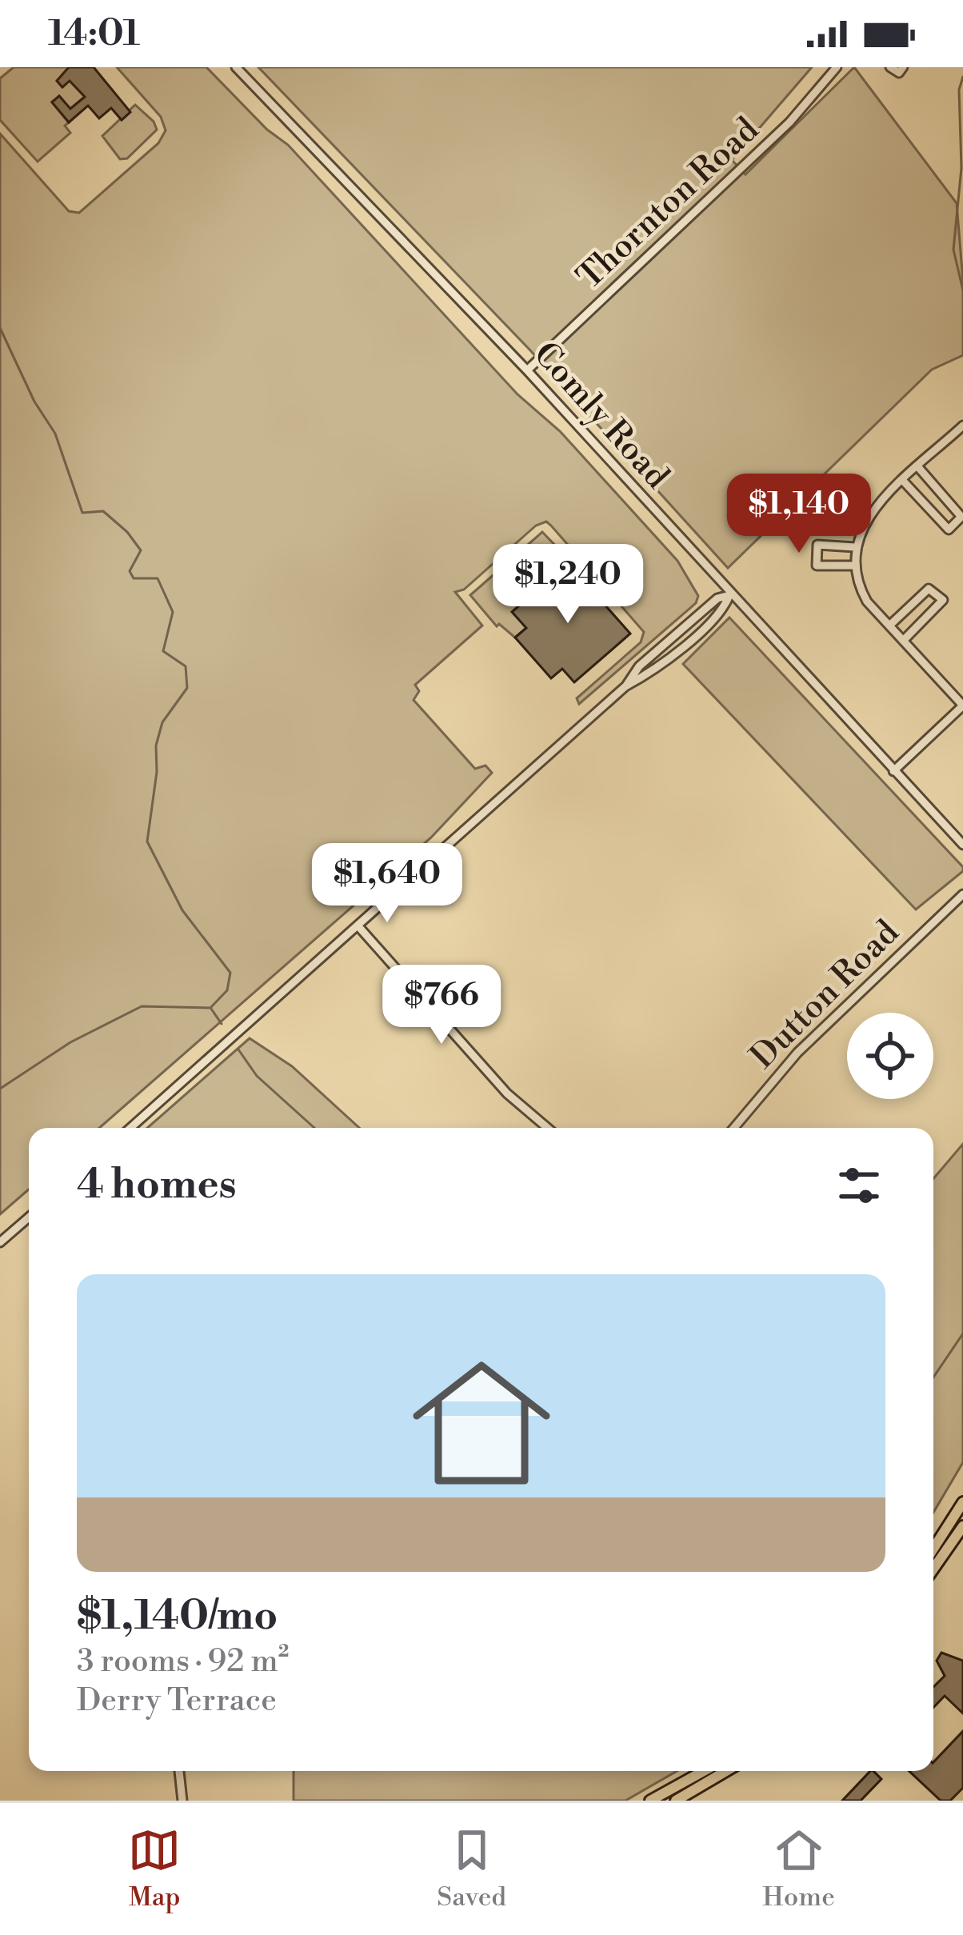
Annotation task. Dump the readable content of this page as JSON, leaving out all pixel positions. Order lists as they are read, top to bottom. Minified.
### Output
{"streets":{"street":["Thornton Road","Comly Road","Dutton Road"]},"crossings":[["Thornton Road","Comly Road"]],"page":{"status":"14:01","price":["$1,140","$1,240","$1,640","$766"],"heading":"4 homes","list":[{"name":"$1,140/mo","note":"3 rooms · 92 m² · Derry Terrace"}],"tabs":["Map","Saved","Home"]}}
